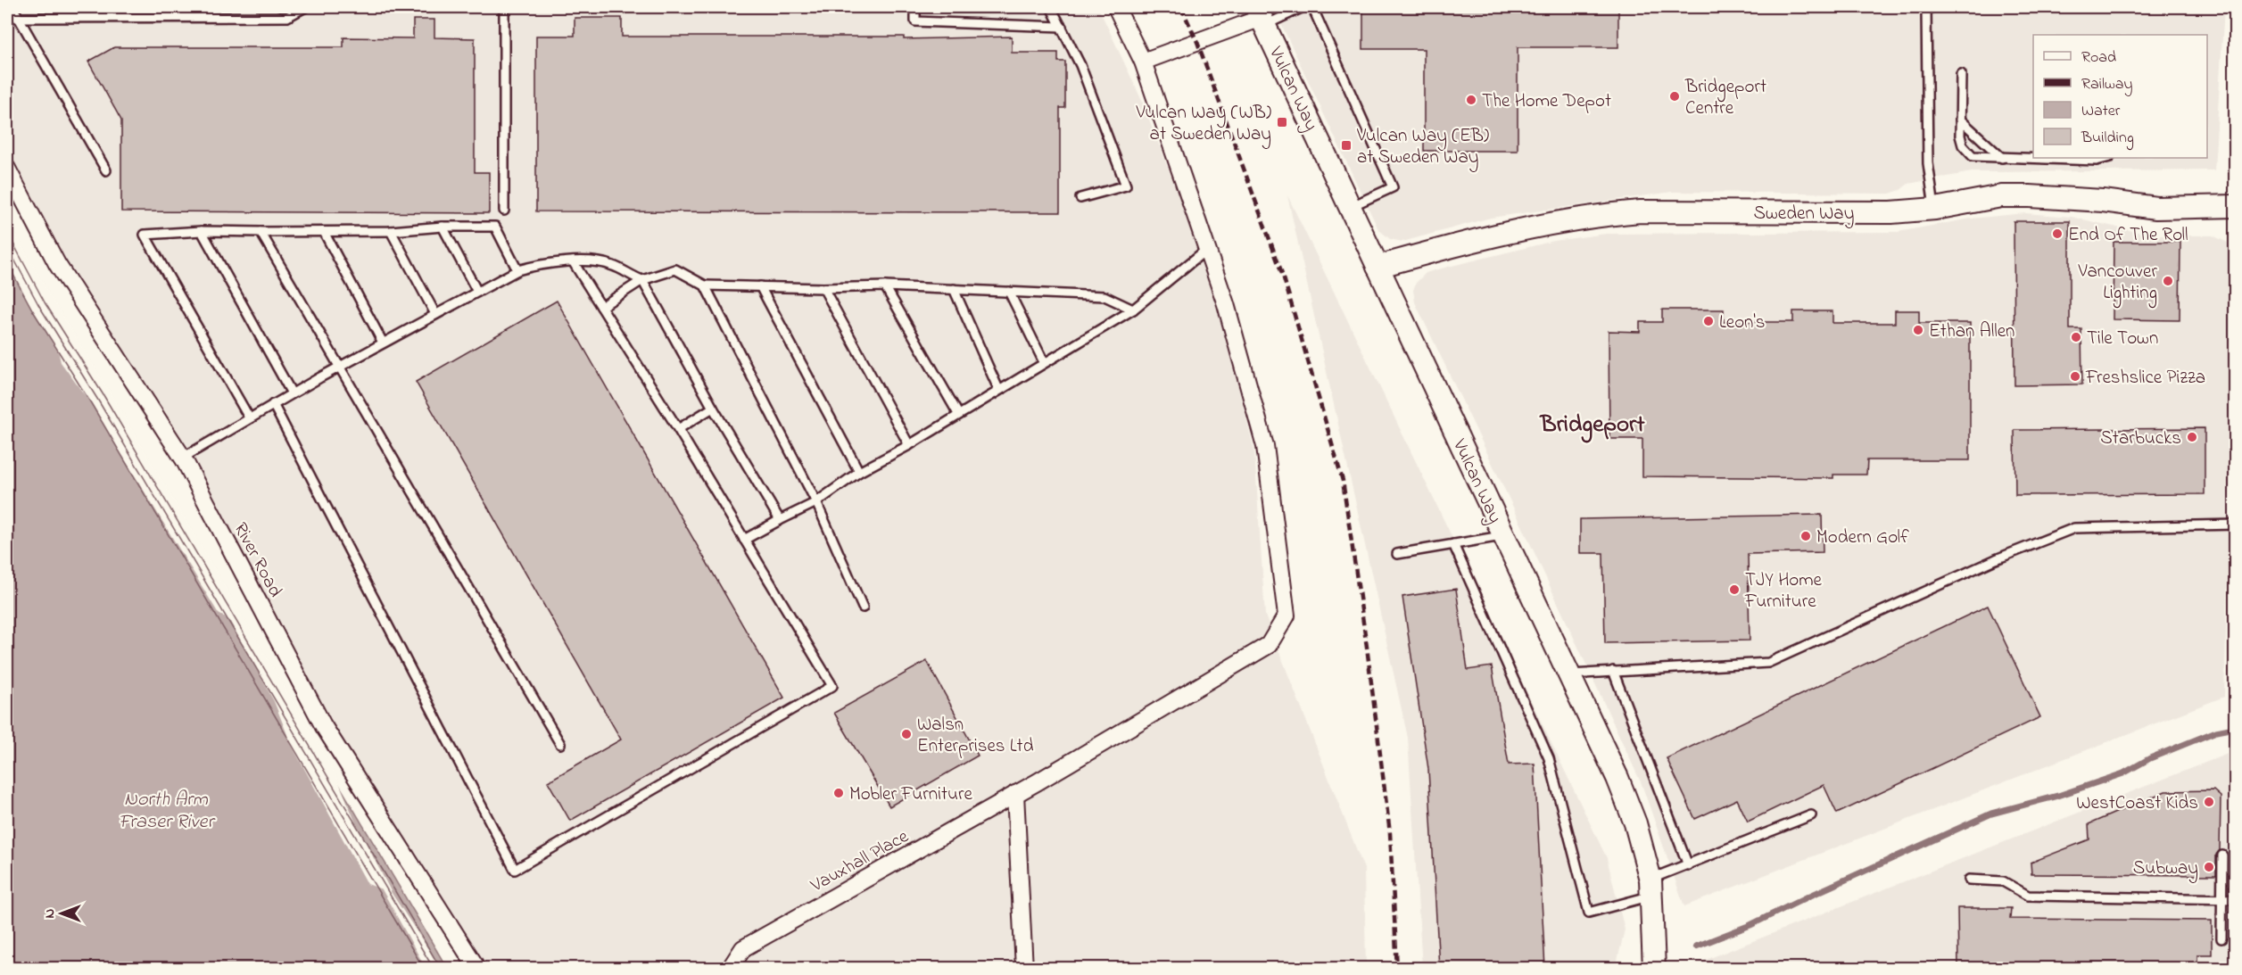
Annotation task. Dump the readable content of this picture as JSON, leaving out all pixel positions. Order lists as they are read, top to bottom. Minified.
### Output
{"streets":{"street":["Vulcan Way","Sweden Way","River Road","Vauxhall Place"]},"crossings":[["Vulcan Way","Sweden Way"]],"districts":["Bridgeport"],"water":["North Arm Fraser River"],"places":{"other":["Bridgeport Centre","The Home Depot","End Of The Roll","Vancouver Lighting","Leon's","Ethan Allen","Tile Town","Freshslice Pizza","Starbucks","Modern Golf","TJY Home Furniture","Walsn Enterprises Ltd","Mobler Furniture","WestCoast Kids","Subway"],"transit":["Vulcan Way (WB) at Sweden Way","Vulcan Way (EB) at Sweden Way"]},"legend":["Road","Railway","Water","Building"],"north":"left"}
